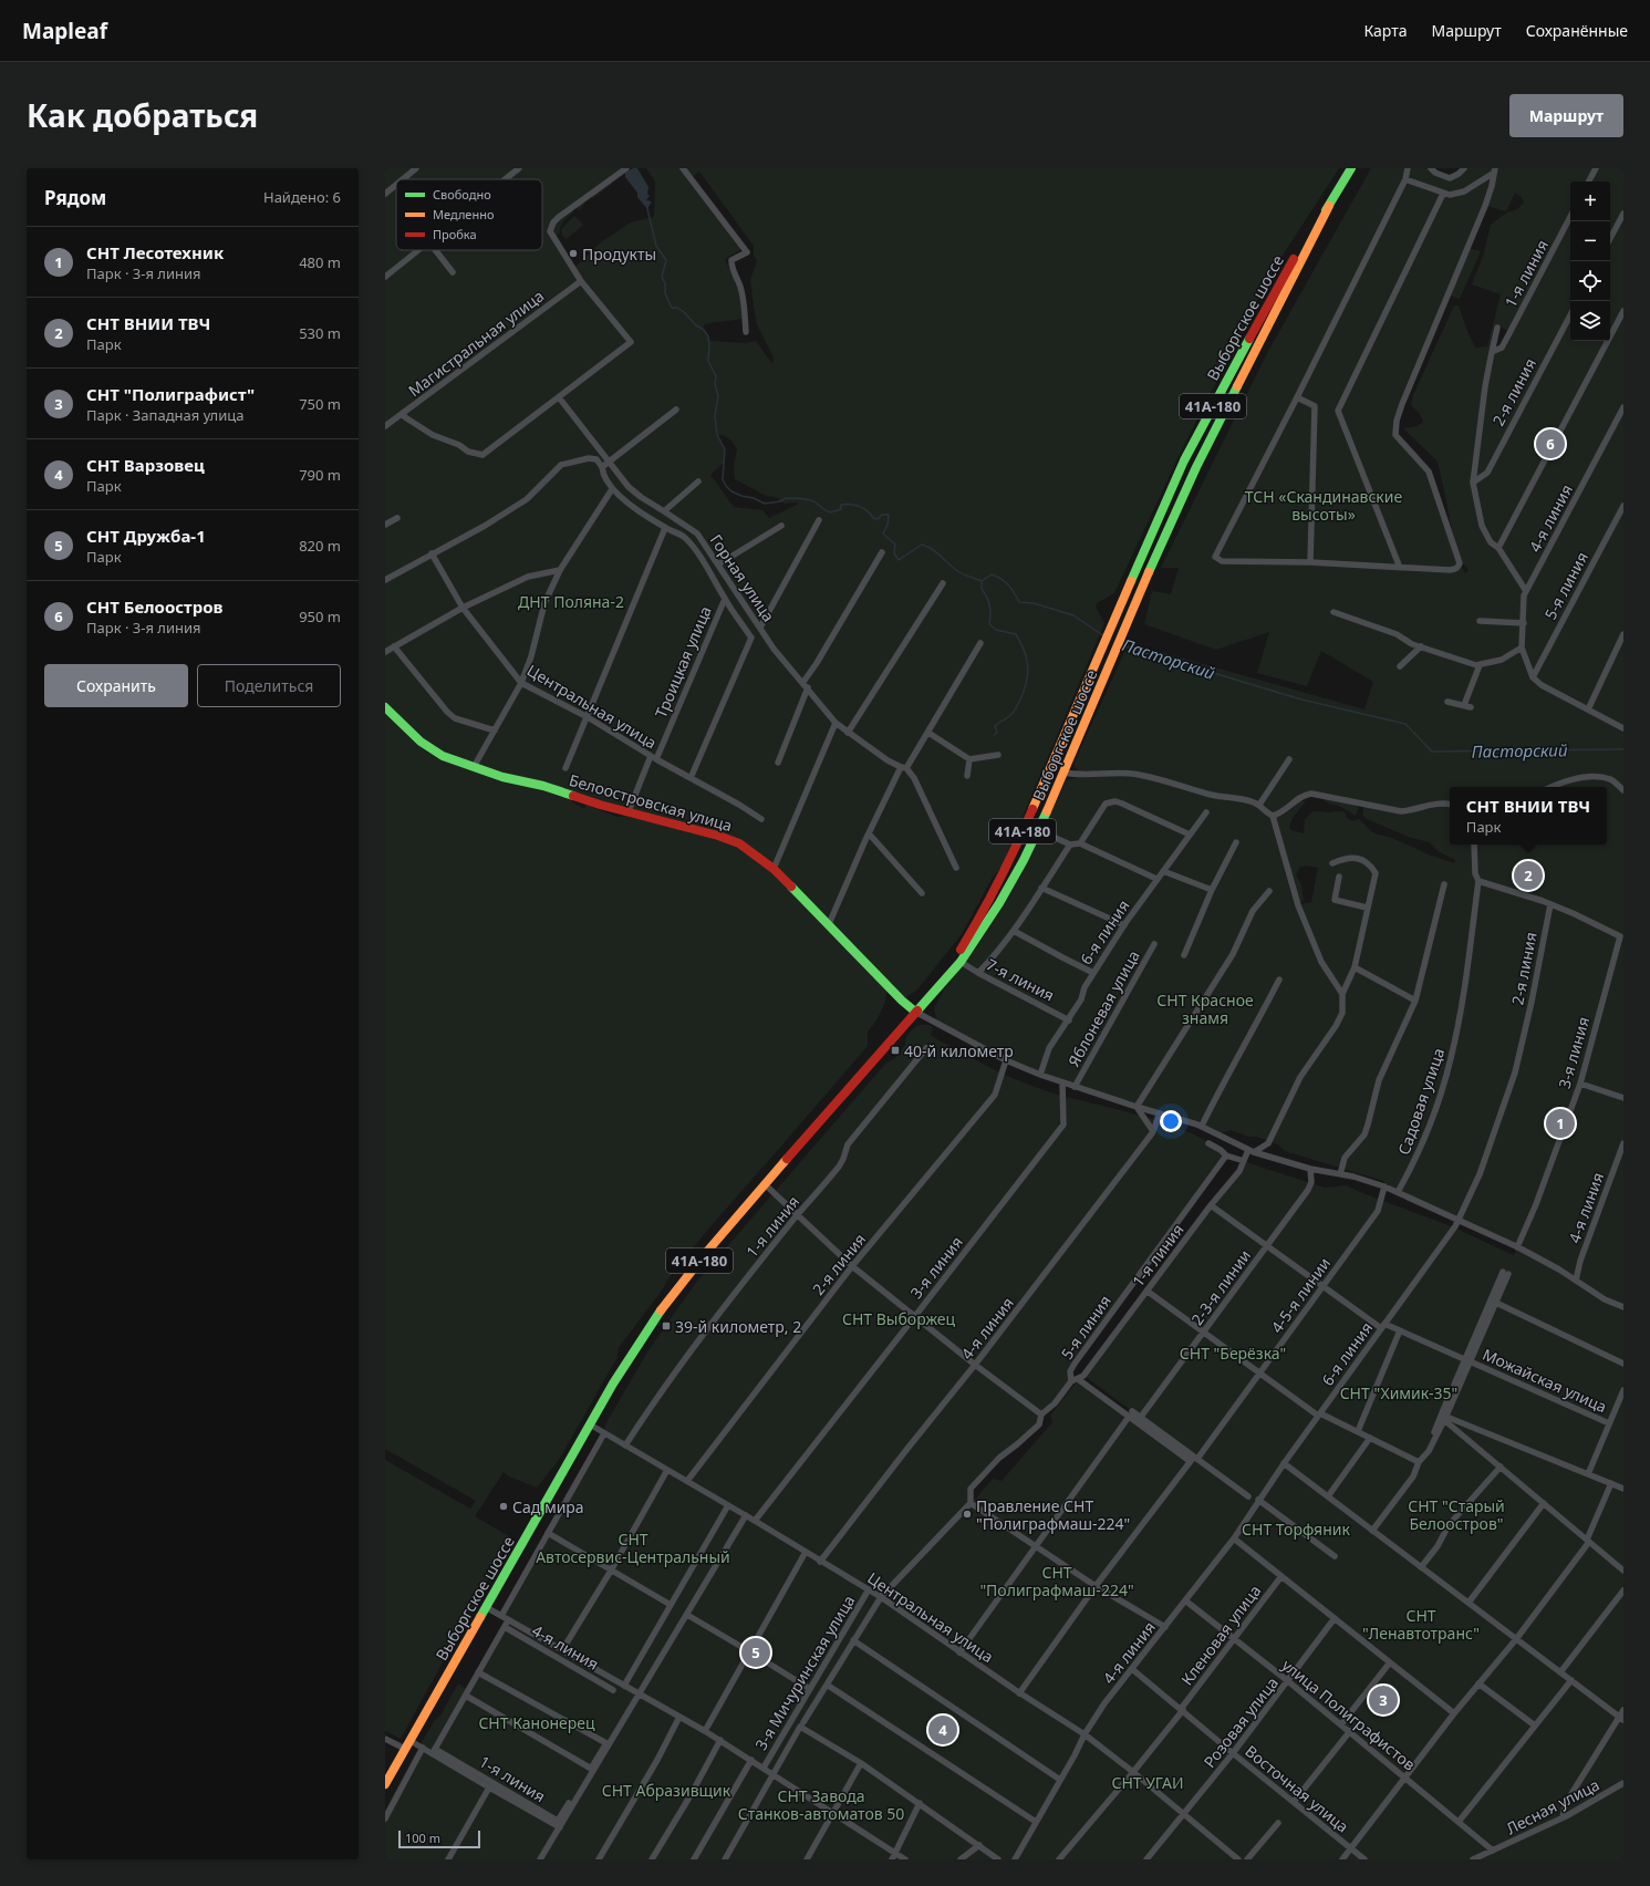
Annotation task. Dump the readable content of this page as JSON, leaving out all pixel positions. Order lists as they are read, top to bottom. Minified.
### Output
{"streets":{"main road":["Выборгское шоссе","41А-180","Белоостровская улица"],"street":["1-я линия","Магистральная улица","2-я линия","4-я линия","Горная улица","5-я линия","Троицкая улица","Центральная улица","6-я линия","7-я линия","Яблоневая улица","3-я линия","Садовая улица","2-3-я линии","4-5-я линии","Можайская улица","Кленовая улица","3-я Мичуринская улица","улица Полиграфистов","Розовая улица","Восточная улица","Лесная улица"]},"crossings":[["1-я линия","5-я линия"],["1-я линия","Центральная улица"],["1-я линия","Можайская улица"],["Выборгское шоссе","41А-180"],["Выборгское шоссе","Центральная улица"],["Выборгское шоссе","Белоостровская улица"],["Выборгское шоссе","7-я линия"],["2-я линия","Центральная улица"],["2-я линия","6-я линия"],["41А-180","Центральная улица"],["41А-180","Белоостровская улица"],["4-я линия","Центральная улица"],["4-я линия","6-я линия"],["4-я линия","улица Полиграфистов"],["4-я линия","Восточная улица"],["Троицкая улица","Центральная улица"],["Троицкая улица","Белоостровская улица"],["Центральная улица","3-я линия"],["Центральная улица","Кленовая улица"],["Центральная улица","3-я Мичуринская улица"],["Центральная улица","Розовая улица"],["6-я линия","7-я линия"],["6-я линия","Можайская улица"],["2-3-я линии","Можайская улица"],["4-5-я линии","Можайская улица"],["Кленовая улица","улица Полиграфистов"],["Кленовая улица","Восточная улица"],["улица Полиграфистов","Розовая улица"],["улица Полиграфистов","Лесная улица"],["Розовая улица","Восточная улица"]],"water":["Пасторский"],"parks":["ТСН «Скандинавские высоты»","ДНТ Поляна-2","СНТ Красное знамя","СНТ Выборжец","СНТ \"Берёзка\"","СНТ \"Химик-35\"","СНТ \"Старый Белоостров\"","СНТ Торфяник","СНТ Автосервис-Центральный","СНТ \"Полиграфмаш-224\"","СНТ \"Ленавтотранс\"","СНТ Канонерец","СНТ УГАИ","СНТ Абразивщик","СНТ Завода Станков-автоматов 50"],"places":{"other":["Продукты","Сад мира","Правление СНТ \"Полиграфмаш-224\""],"transit":["40-й километр","39-й километр, 2"]},"legend":["Свободно","Медленно","Пробка"],"scale_bar":"100 m","page":{"header":"Mapleaf","nav":["Карта","Маршрут","Сохранённые"],"title":"Как добраться","buttons":["Маршрут",["Сохранить","Поделиться"]],"heading":["Рядом","Найдено: 6"],"map_buttons":["+","−"],"list":[{"mark":"1","name":"СНТ Лесотехник","note":"Парк · 3-я линия","value":"480 m"},{"mark":"2","name":"СНТ ВНИИ ТВЧ","note":"Парк","value":"530 m"},{"mark":"3","name":"СНТ \"Полиграфист\"","note":"Парк · Западная улица","value":"750 m"},{"mark":"4","name":"СНТ Варзовец","note":"Парк","value":"790 m"},{"mark":"5","name":"СНТ Дружба-1","note":"Парк","value":"820 m"},{"mark":"6","name":"СНТ Белоостров","note":"Парк · 3-я линия","value":"950 m"}],"pins":["6","2","1","5","3","4"],"popup":["СНТ ВНИИ ТВЧ","Парк"],"scale":"100 m"}}
